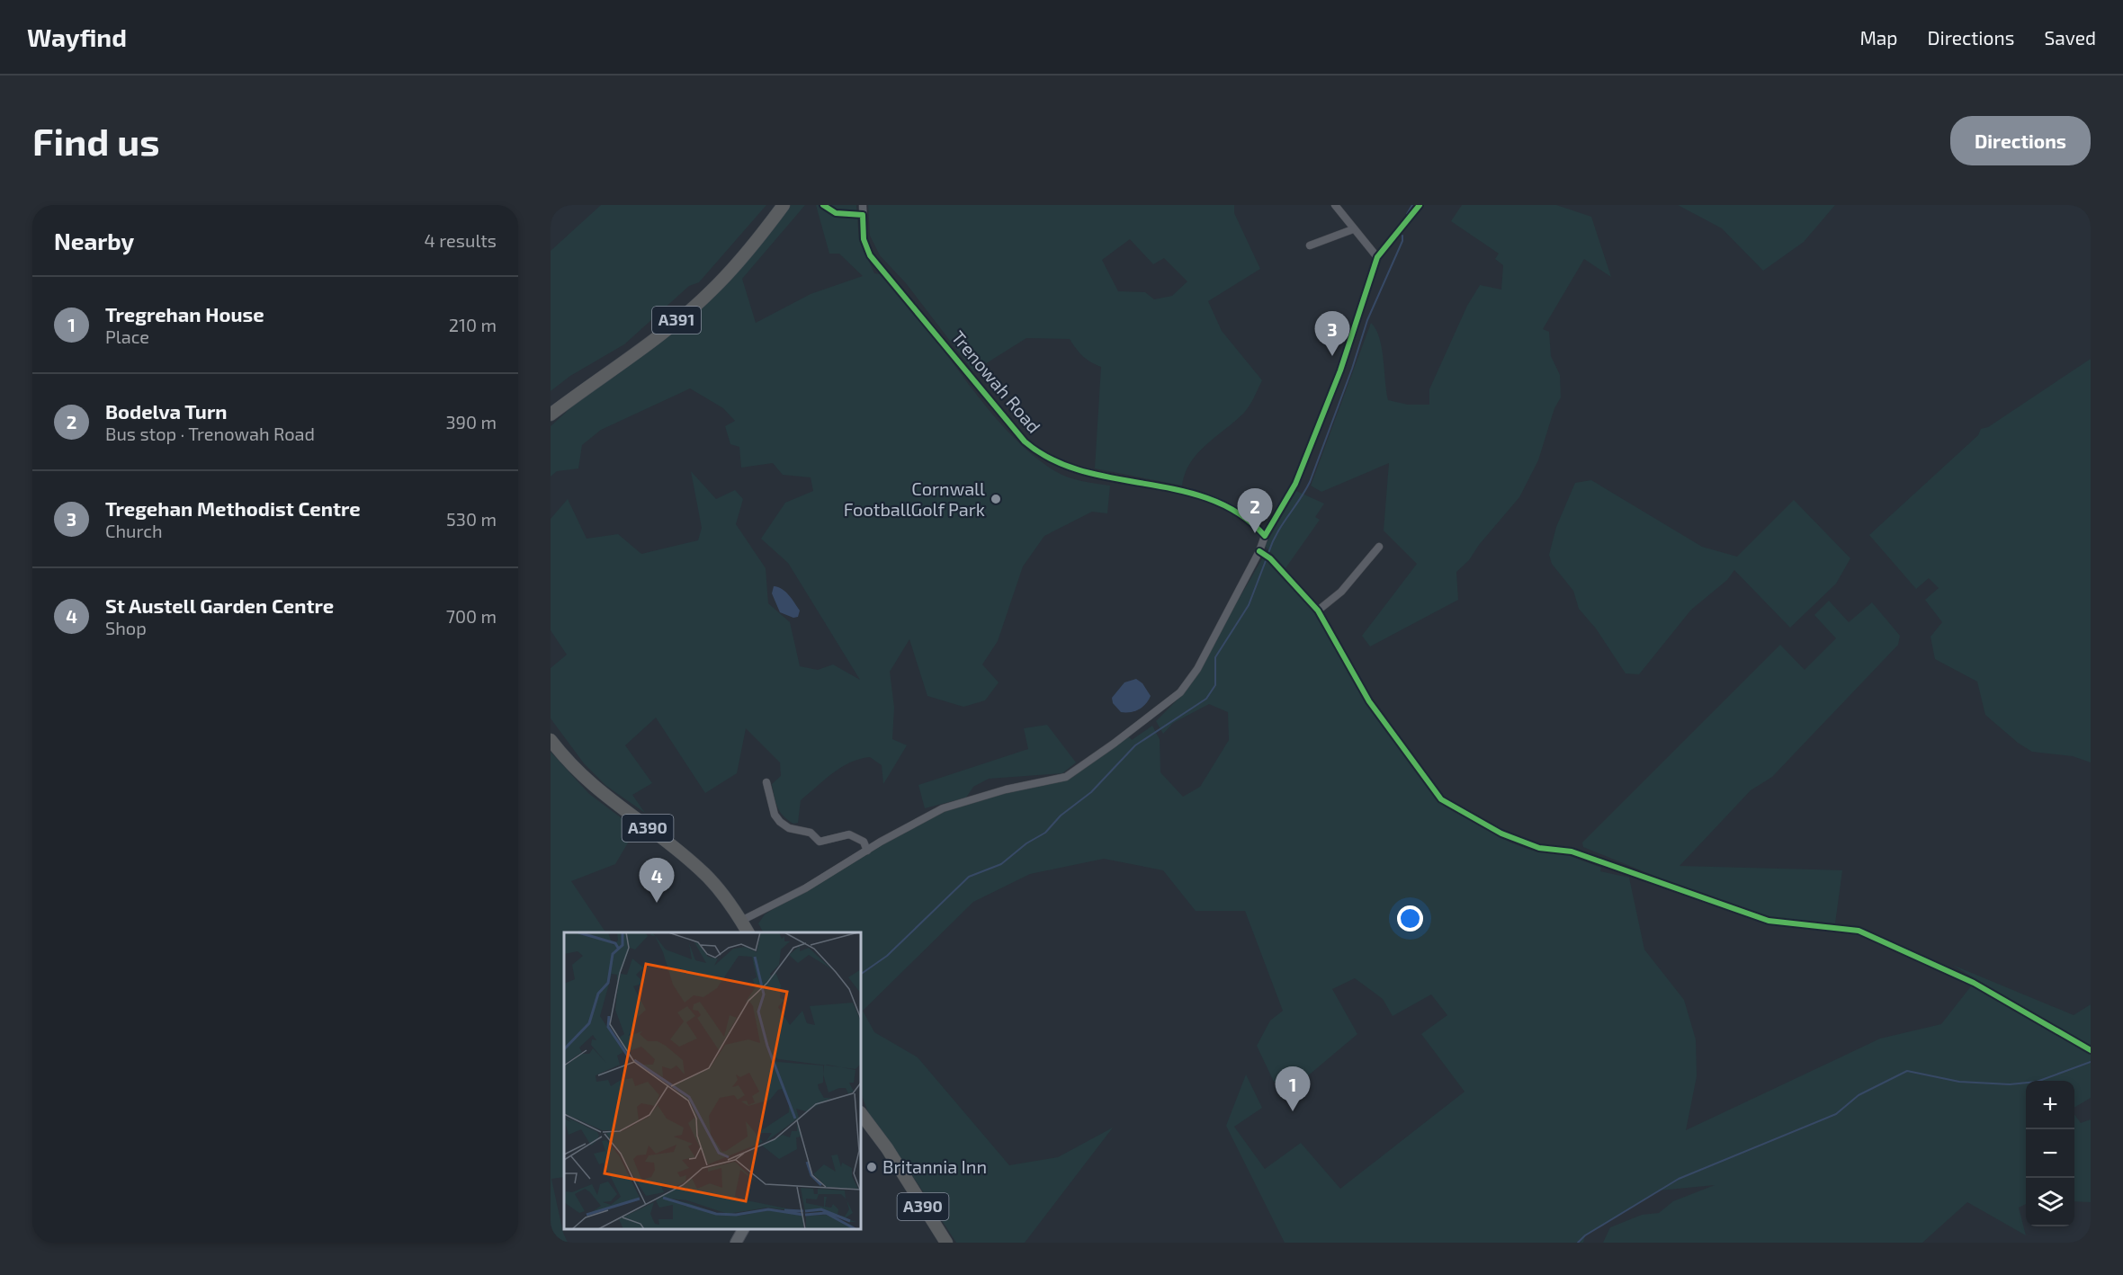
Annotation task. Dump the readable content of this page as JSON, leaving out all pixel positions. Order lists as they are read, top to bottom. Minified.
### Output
{"streets":{"highway":["A391","A390"],"street":["Trenowah Road"]},"places":["Cornwall FootballGolf Park","Britannia Inn"],"page":{"header":"Wayfind","nav":["Map","Directions","Saved"],"buttons":"Directions","title":"Find us","heading":["Nearby","4 results"],"list":[{"mark":"1","name":"Tregrehan House","note":"Place","value":"210 m"},{"mark":"2","name":"Bodelva Turn","note":"Bus stop · Trenowah Road","value":"390 m"},{"mark":"3","name":"Tregehan Methodist Centre","note":"Church","value":"530 m"},{"mark":"4","name":"St Austell Garden Centre","note":"Shop","value":"700 m"}],"pins":["3","2","4","1"],"map_buttons":["+","−"]}}
